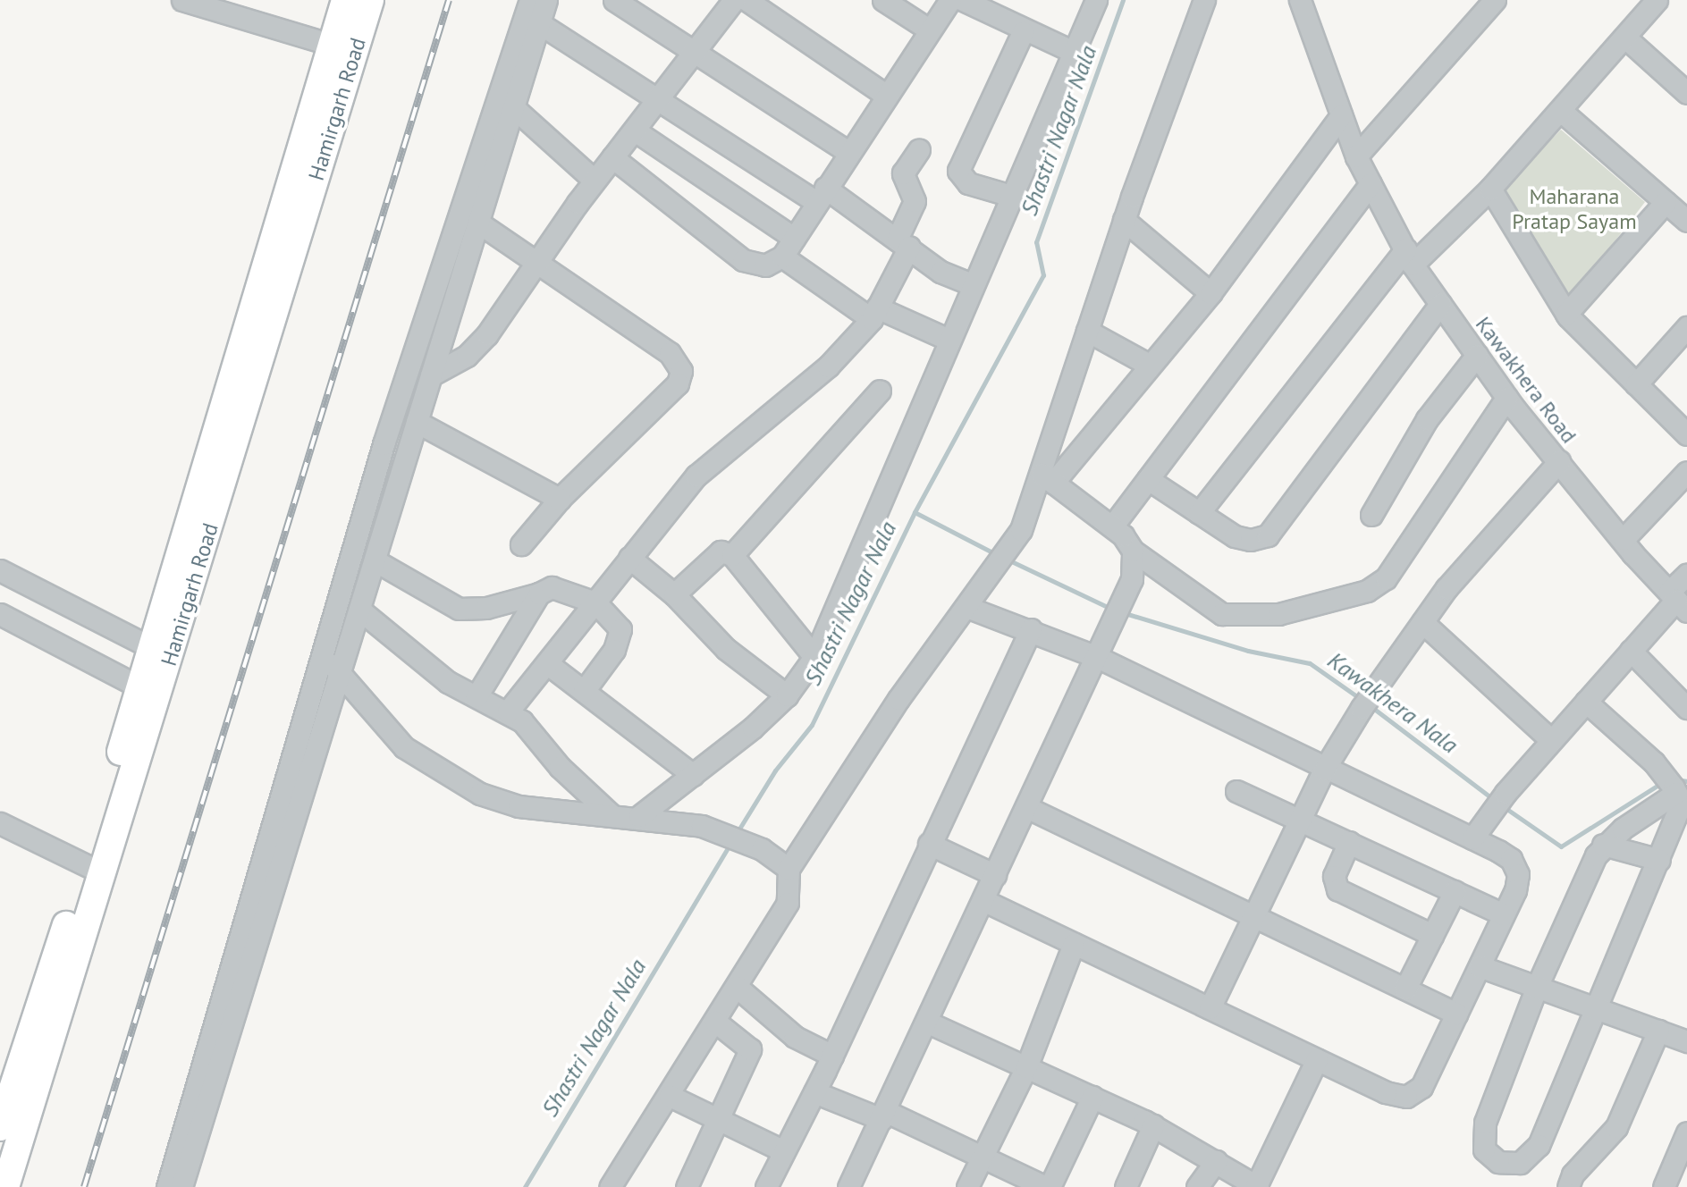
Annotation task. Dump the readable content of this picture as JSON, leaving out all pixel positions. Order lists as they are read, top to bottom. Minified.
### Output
{"streets":{"main road":["Hamirgarh Road"],"street":["Kawakhera Road"]},"water":["Shastri Nagar Nala","Kawakhera Nala"],"parks":["Maharana Pratap Sayam"]}
